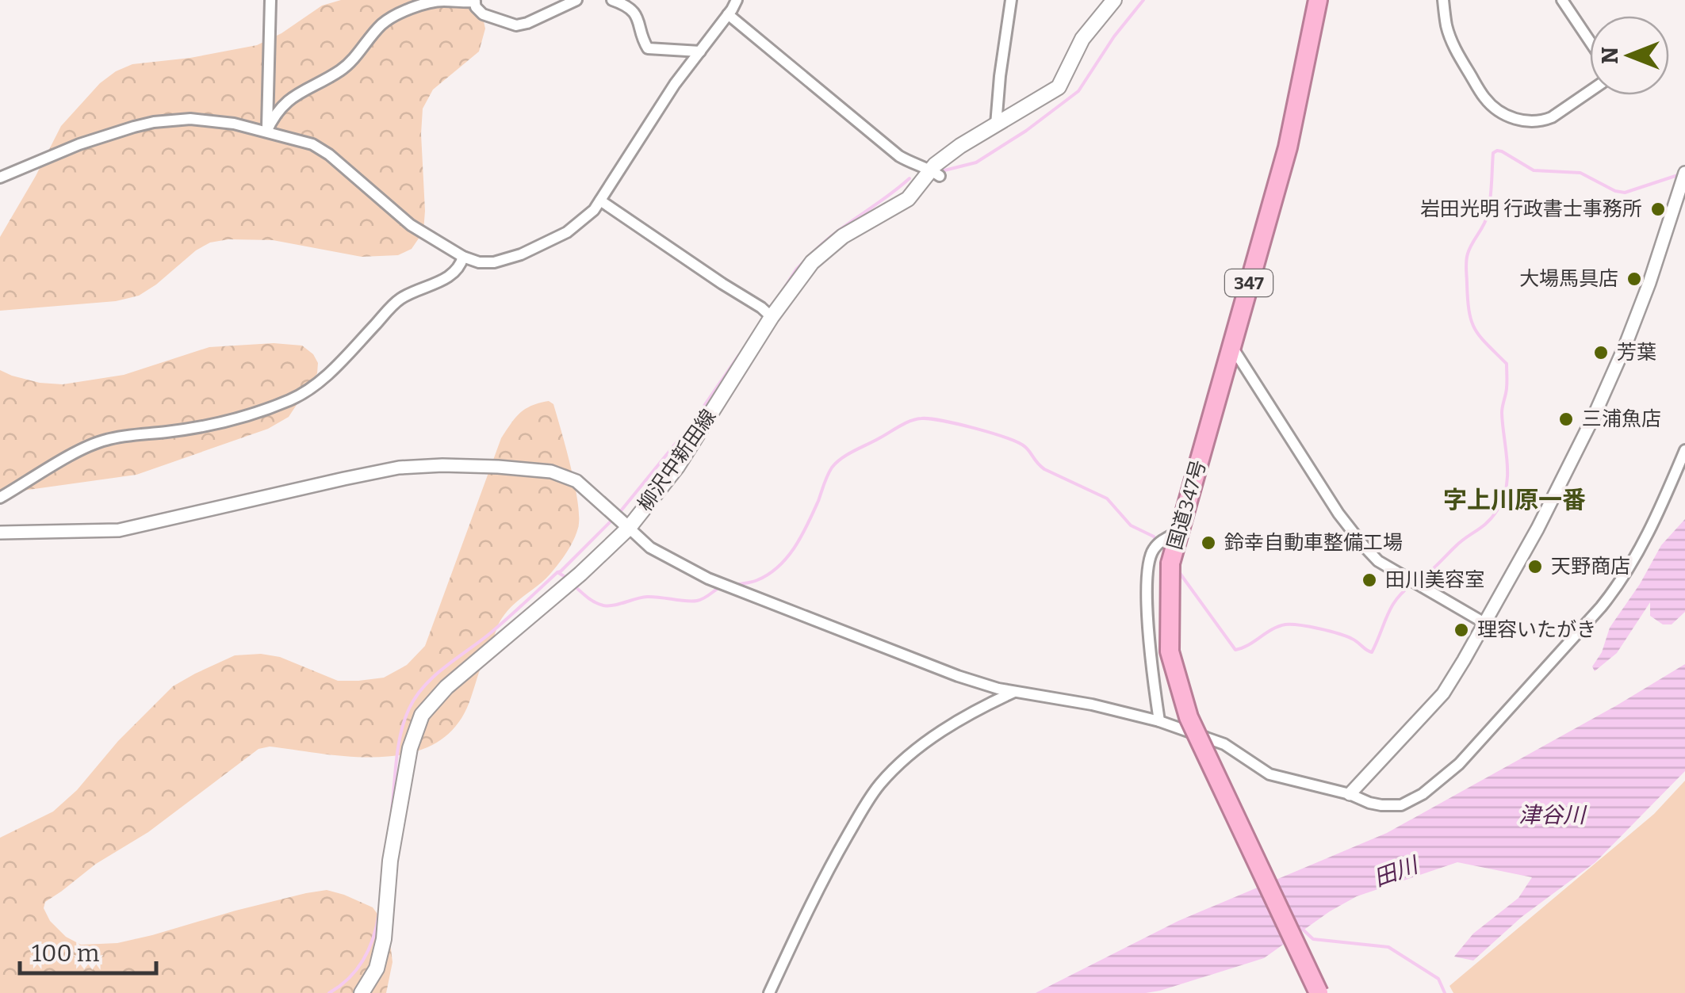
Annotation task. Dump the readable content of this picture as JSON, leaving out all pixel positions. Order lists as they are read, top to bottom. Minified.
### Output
{"streets":{"highway":["347","国道347号"],"main road":["柳沢中新田線"]},"districts":["字上川原一番"],"water":["津谷川","田川"],"places":["岩田光明 行政書士事務所","大場馬具店","芳葉","三浦魚店","鈴幸自動車整備工場","天野商店","田川美容室","理容いたがき"],"scale_bar":"100 m","north":"left"}
